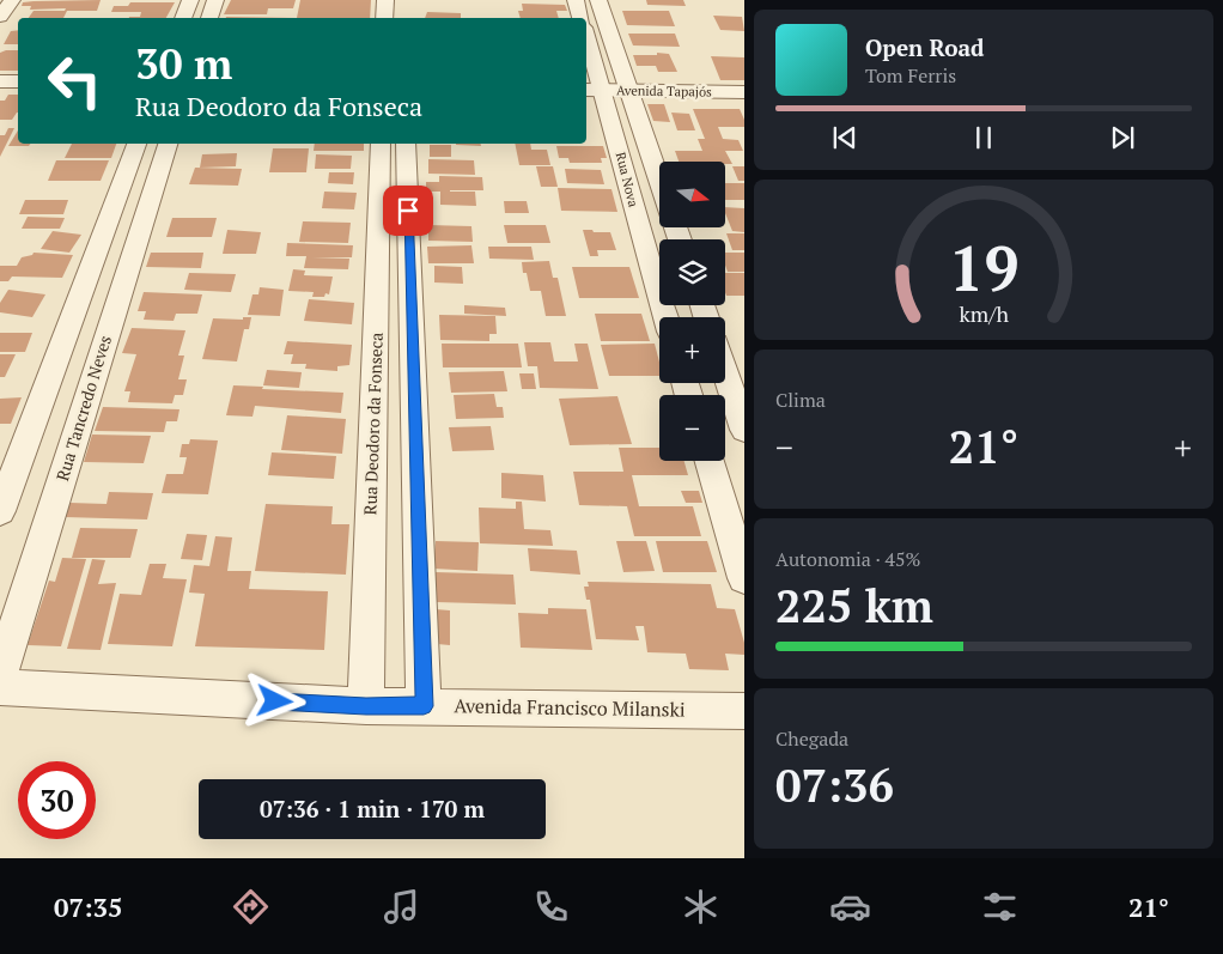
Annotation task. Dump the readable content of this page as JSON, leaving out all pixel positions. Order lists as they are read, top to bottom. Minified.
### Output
{"streets":{"street":["Avenida Tapajós","Rua Nova","Rua Tancredo Neves","Rua Deodoro da Fonseca","Avenida Francisco Milanski"]},"crossings":[["Avenida Tapajós","Rua Nova"],["Rua Deodoro da Fonseca","Avenida Francisco Milanski"]],"north":"right","page":{"turn":["30 m","Rua Deodoro da Fonseca"],"song":["Open Road","Tom Ferris"],"map_buttons":["+","−"],"tile":["Clima",["Autonomia · 45%","225 km"],["Chegada","07:36"]],"heat":["−","21°","+"],"limit":"30","trip":"07:36 · 1 min · 170 m","tabs":["07:35","21°"],"gauge":["19","km/h"]}}
